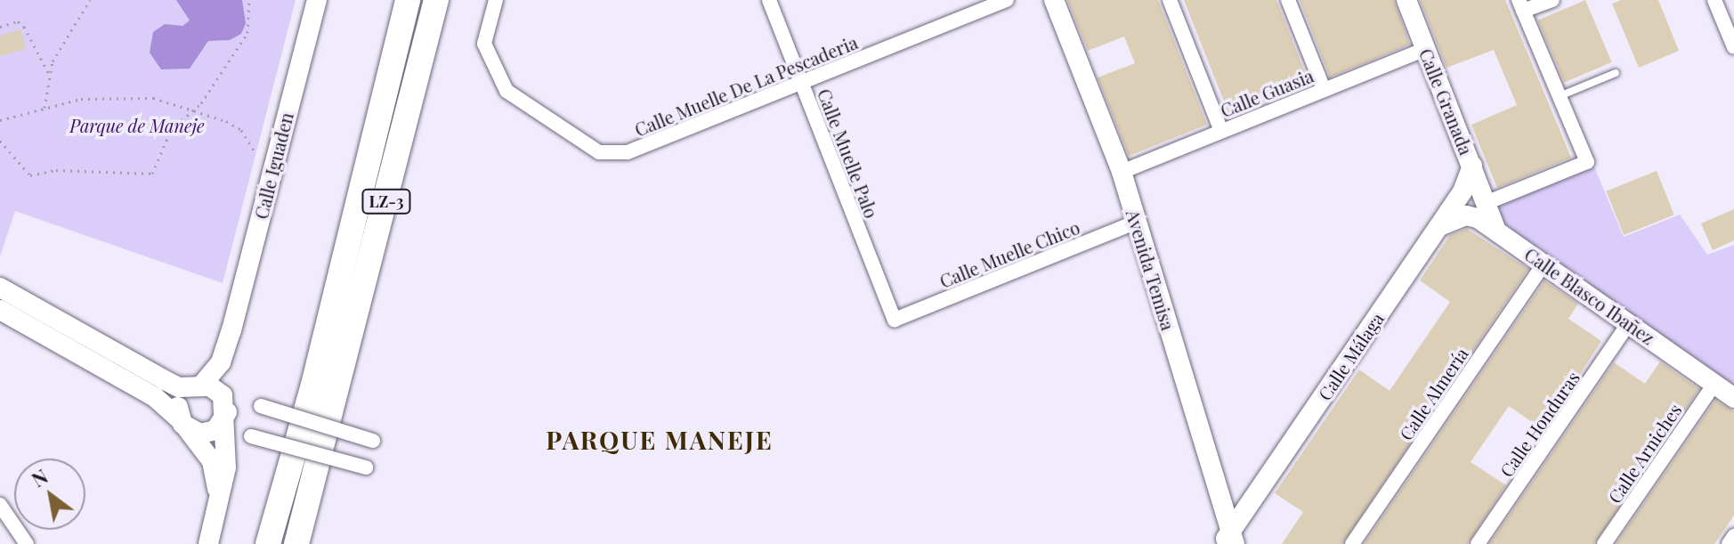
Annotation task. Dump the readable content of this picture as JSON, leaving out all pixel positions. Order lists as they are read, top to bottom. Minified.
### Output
{"streets":{"highway":["LZ-3"],"street":["Calle Muelle De La Pescaderia","Calle Guasia","Calle Granada","Calle Muelle Palo","Calle Iguaden","Calle Muelle Chico","Avenida Temisa","Calle Blasco Ibañez","Calle Málaga","Calle Almería","Calle Honduras","Calle Arniches"]},"crossings":[["Calle Muelle De La Pescaderia","Calle Muelle Palo"],["Calle Guasia","Calle Granada"],["Calle Guasia","Avenida Temisa"],["Calle Granada","Calle Blasco Ibañez"],["Calle Granada","Calle Málaga"],["Calle Muelle Palo","Calle Muelle Chico"],["Calle Muelle Chico","Avenida Temisa"],["Avenida Temisa","Calle Málaga"],["Calle Blasco Ibañez","Calle Málaga"],["Calle Blasco Ibañez","Calle Almería"],["Calle Blasco Ibañez","Calle Honduras"],["Calle Blasco Ibañez","Calle Arniches"]],"districts":["PARQUE MANEJE"],"parks":["Parque de Maneje"],"north":"top left"}
